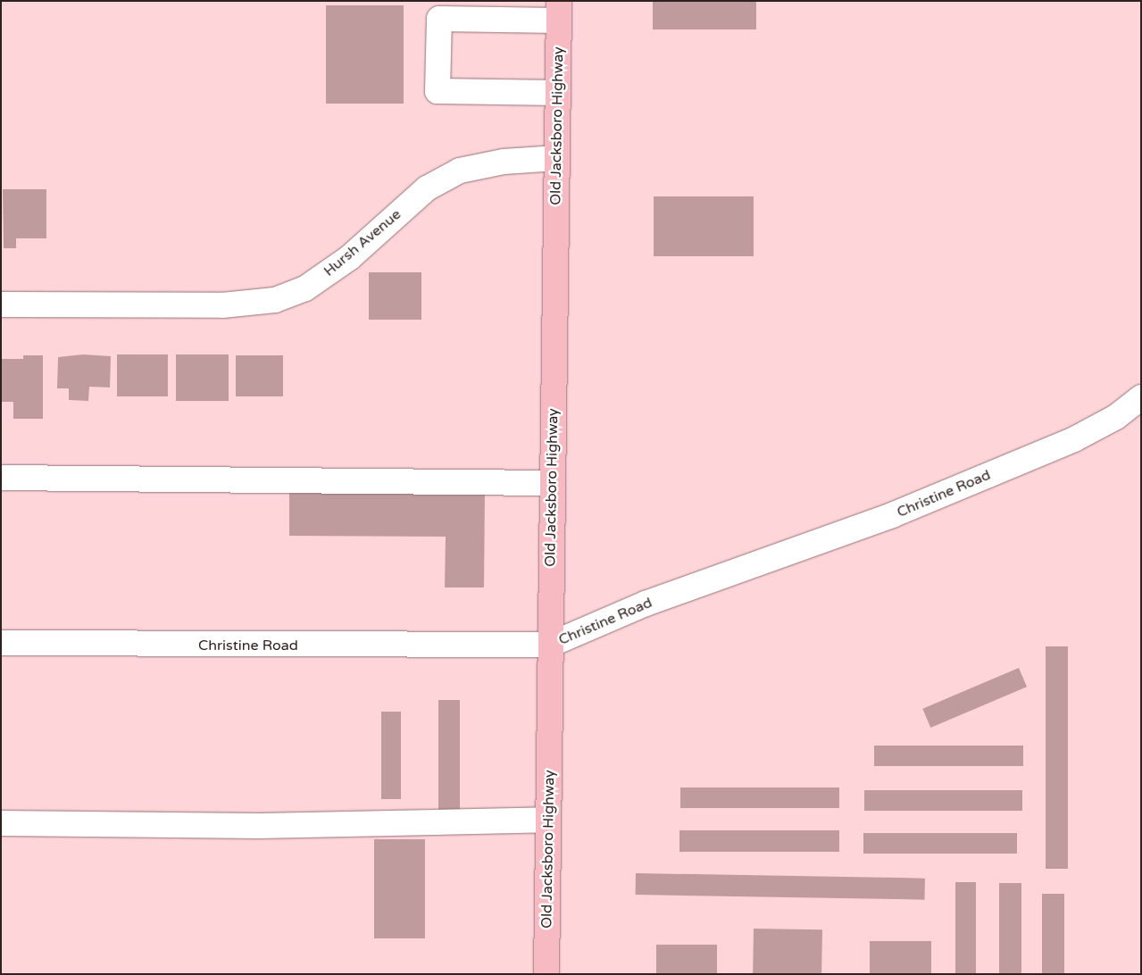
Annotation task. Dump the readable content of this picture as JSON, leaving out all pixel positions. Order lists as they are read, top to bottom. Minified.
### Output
{"streets":{"main road":["Old Jacksboro Highway"],"street":["Hursh Avenue","Christine Road"]},"crossings":[["Old Jacksboro Highway","Hursh Avenue"],["Old Jacksboro Highway","Christine Road"]]}
